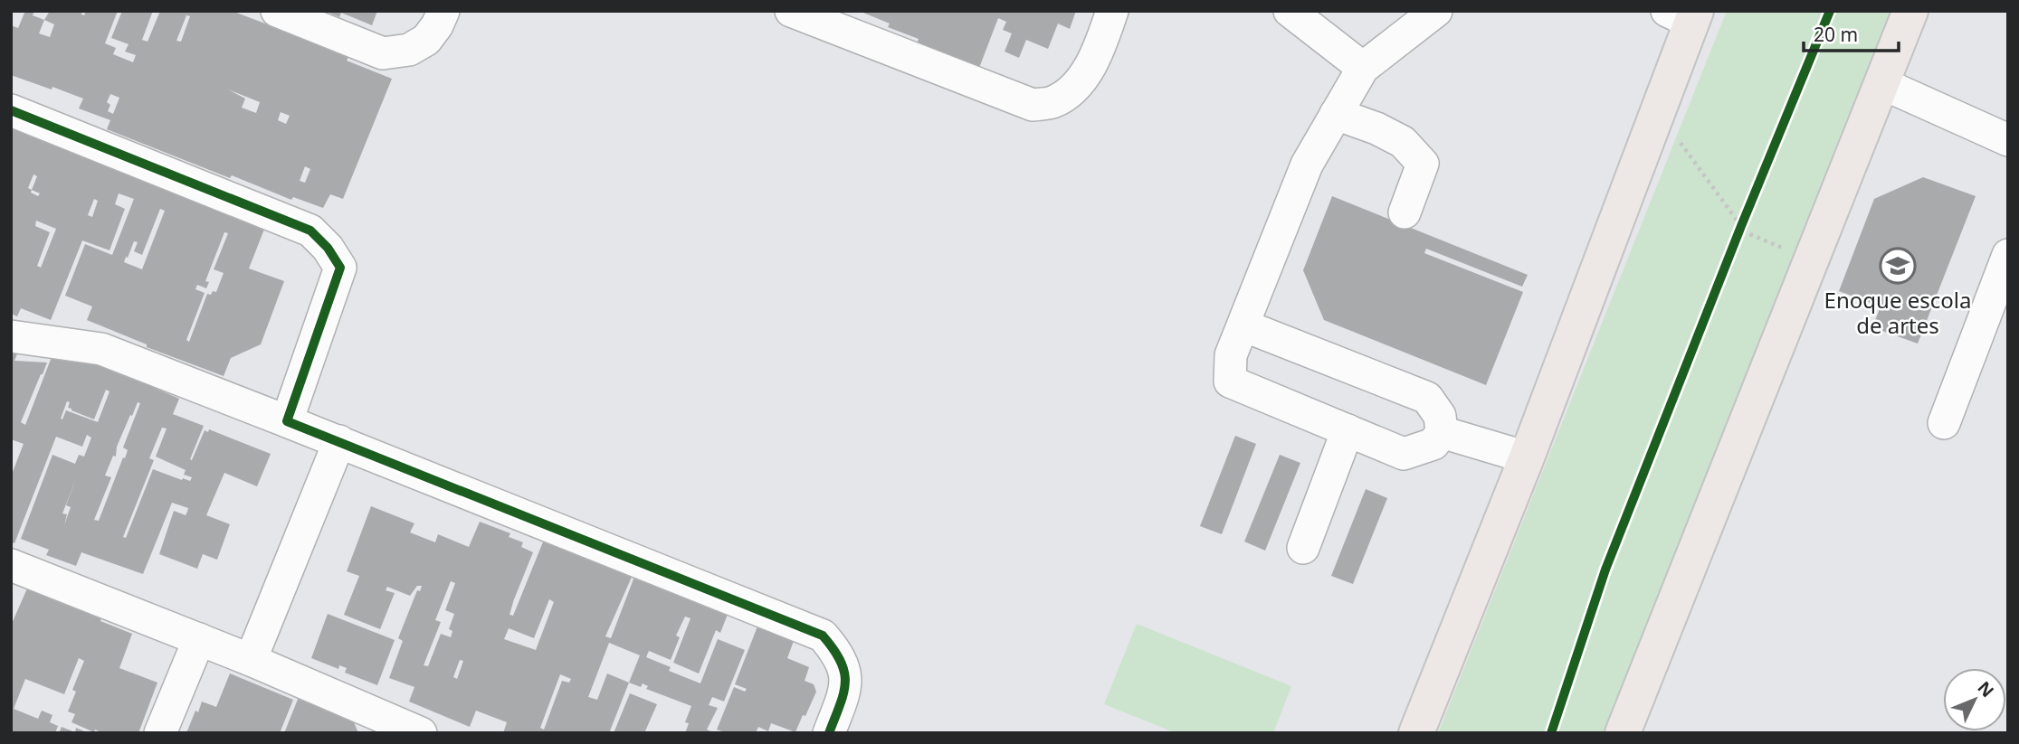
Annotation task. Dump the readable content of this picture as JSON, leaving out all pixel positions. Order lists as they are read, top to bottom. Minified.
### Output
{"places":{"school or university":["Enoque escola de artes"]},"scale_bar":"20 m","north":"top right"}
